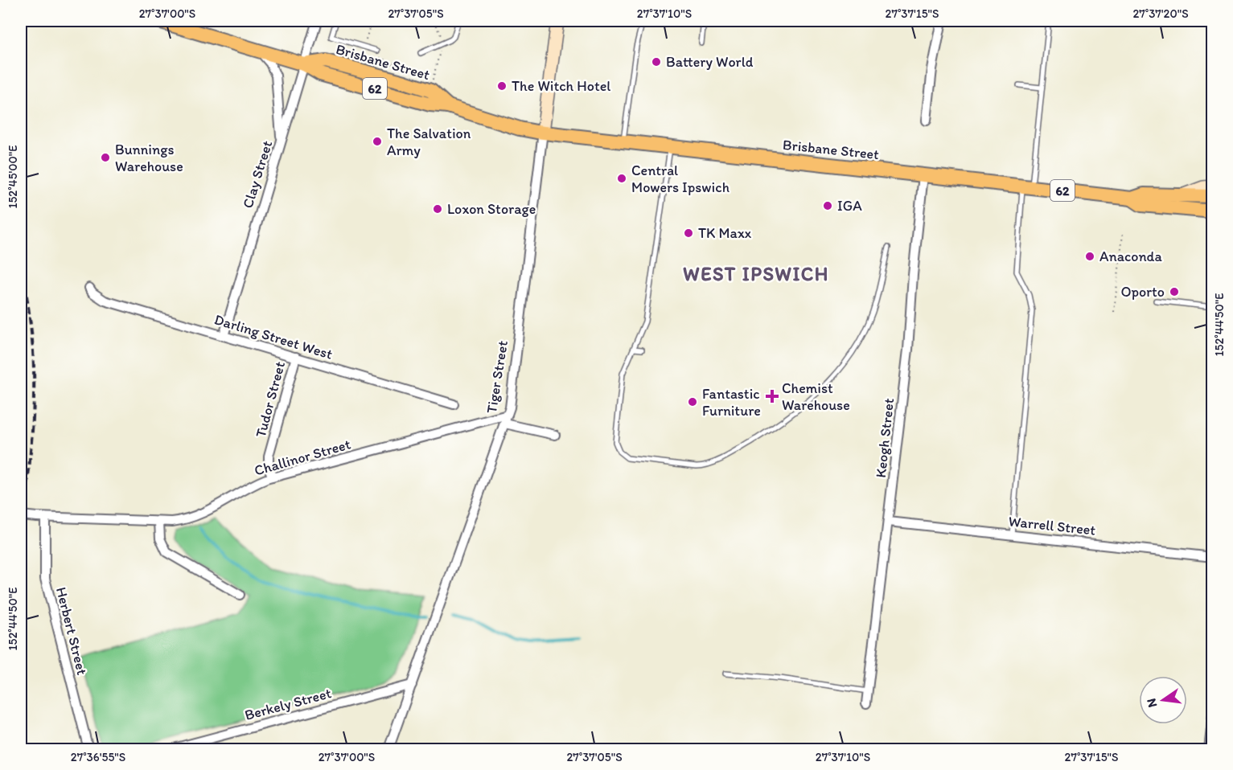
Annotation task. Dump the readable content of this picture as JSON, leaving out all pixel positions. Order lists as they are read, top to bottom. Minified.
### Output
{"streets":{"main road":["Brisbane Street","62"],"street":["Clay Street","Darling Street West","Tiger Street","Tudor Street","Keogh Street","Challinor Street","Warrell Street","Herbert Street","Berkely Street"]},"crossings":[["Brisbane Street","62"],["Brisbane Street","Clay Street"],["Brisbane Street","Tiger Street"],["Brisbane Street","Keogh Street"],["Clay Street","Darling Street West"],["Darling Street West","Tudor Street"],["Tiger Street","Challinor Street"],["Tiger Street","Berkely Street"],["Tudor Street","Challinor Street"],["Keogh Street","Warrell Street"],["Challinor Street","Herbert Street"]],"districts":["WEST IPSWICH"],"places":{"other":["Battery World","The Witch Hotel","The Salvation Army","Bunnings Warehouse","Central Mowers Ipswich","IGA","Loxon Storage","TK Maxx","Anaconda","Oporto","Fantastic Furniture"],"health":["Chemist Warehouse"]},"north":"left","coordinates":["27°37'00\"S","27°37'05\"S","27°37'10\"S","27°37'15\"S","27°37'20\"S","152°45'00\"E","152°44'50\"E","27°36'55\"S"]}
